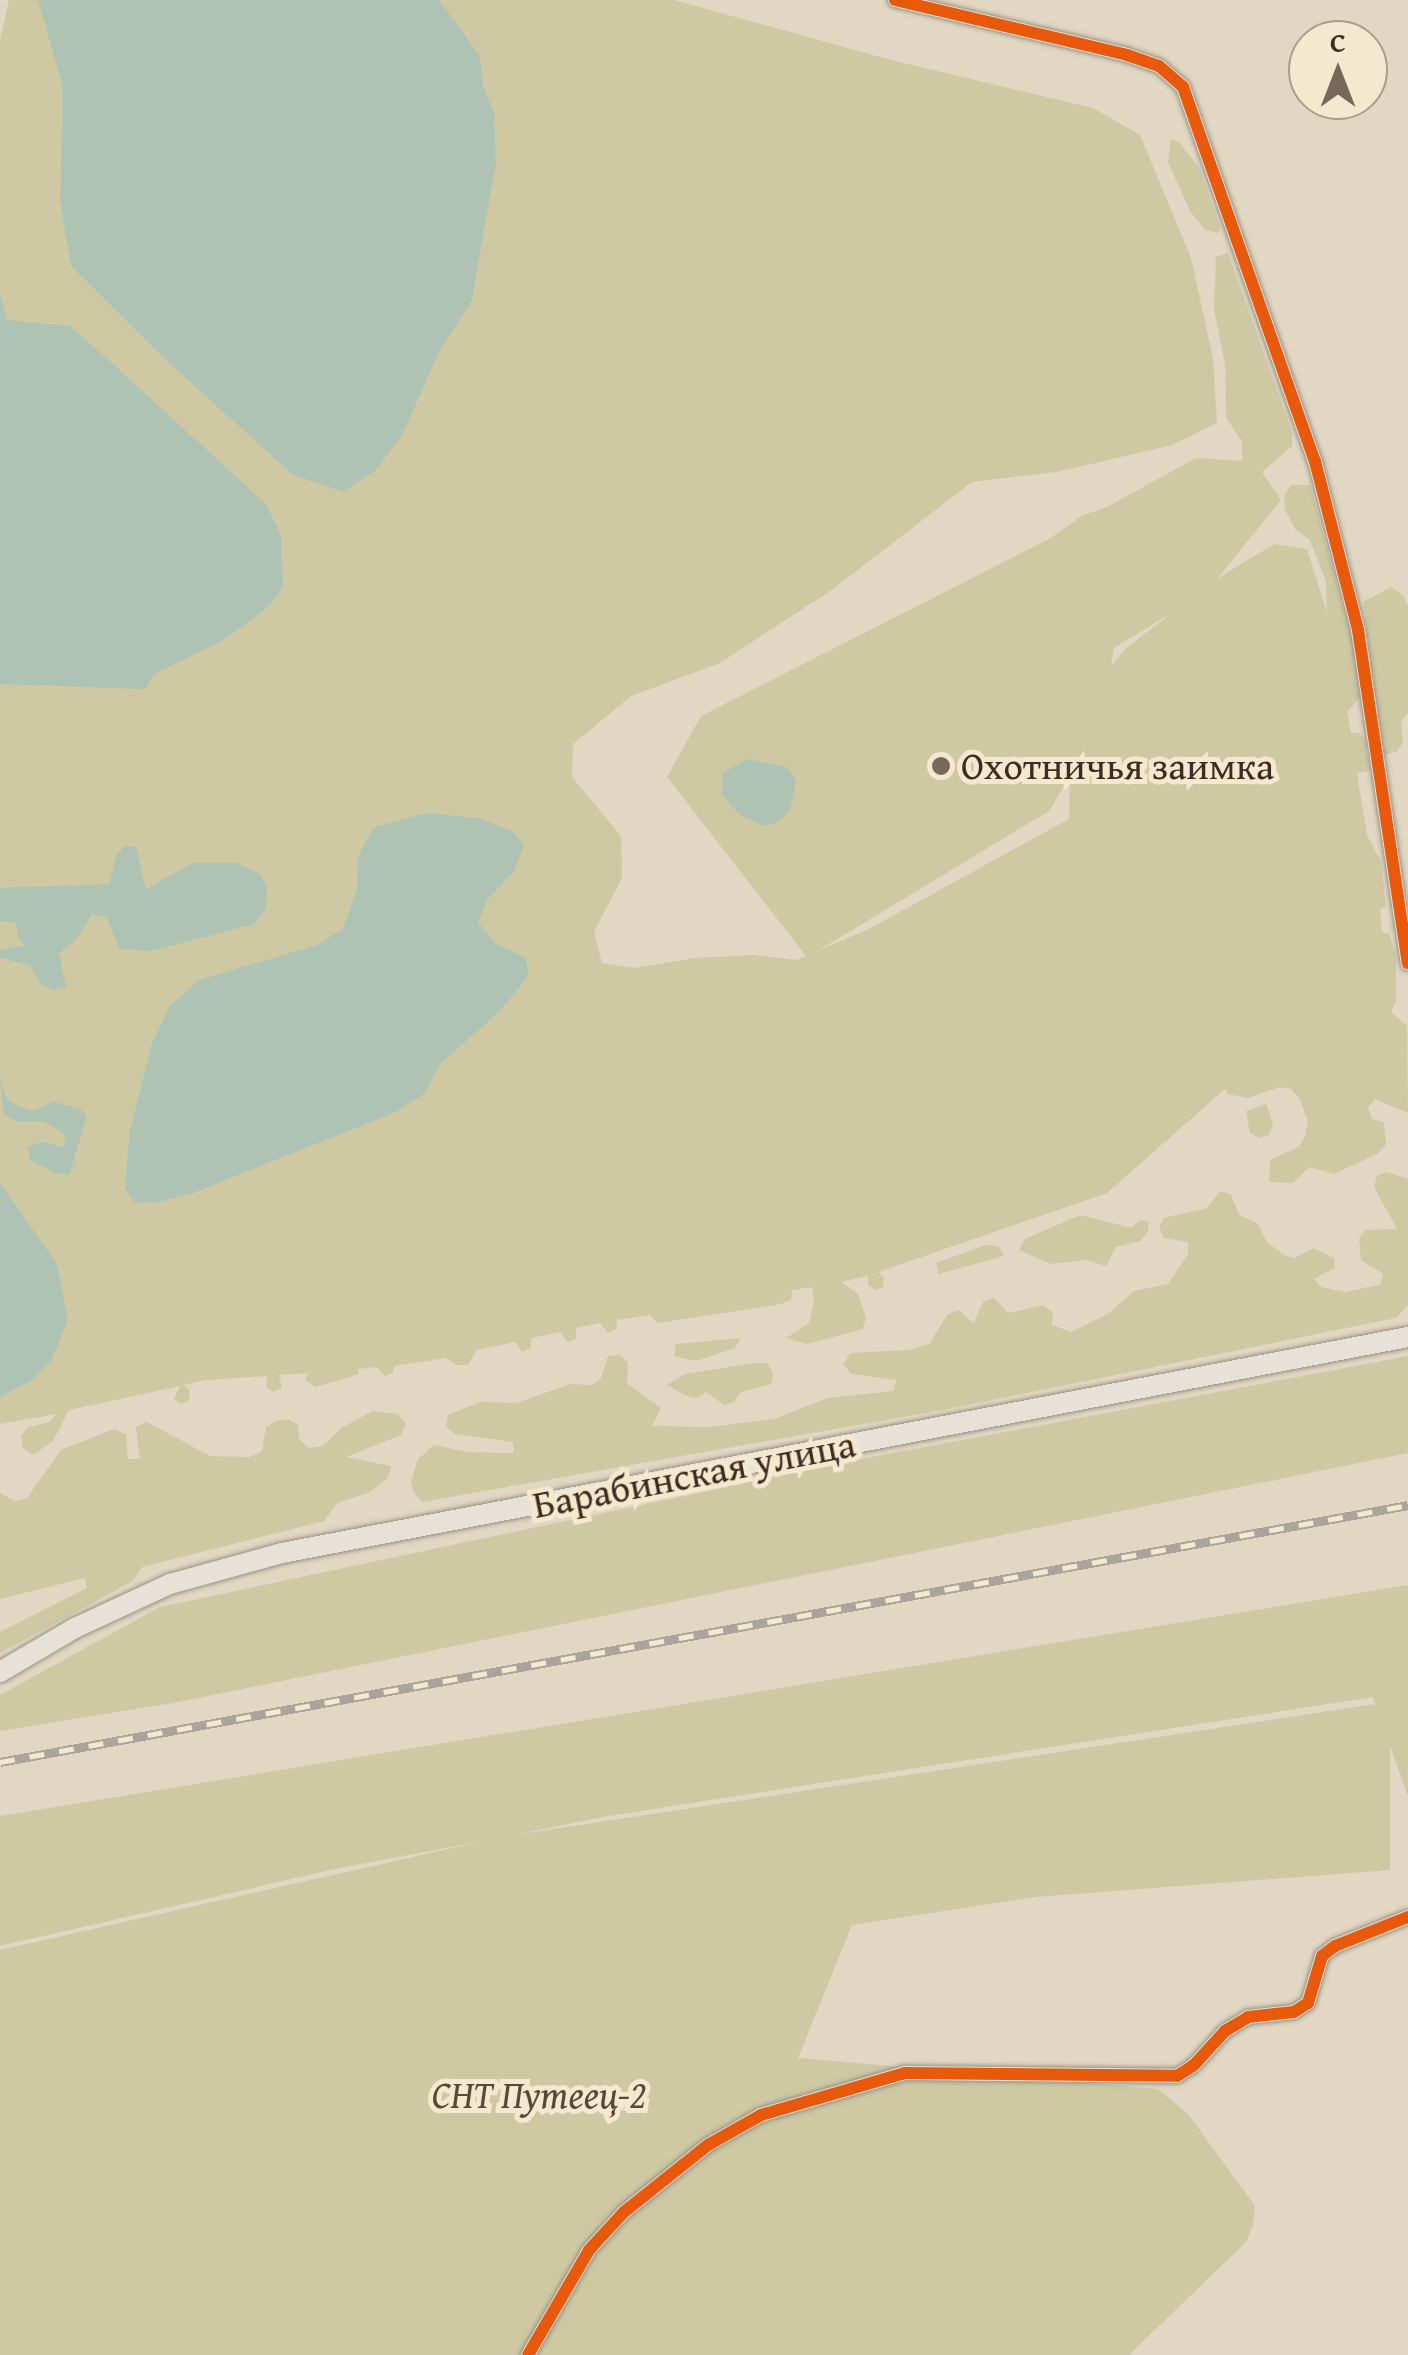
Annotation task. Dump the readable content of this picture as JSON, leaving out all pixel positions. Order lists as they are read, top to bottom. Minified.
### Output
{"streets":{"main road":["Барабинская улица"]},"parks":["СНТ Путеец-2"],"places":["Охотничья заимка"],"north":"top"}
